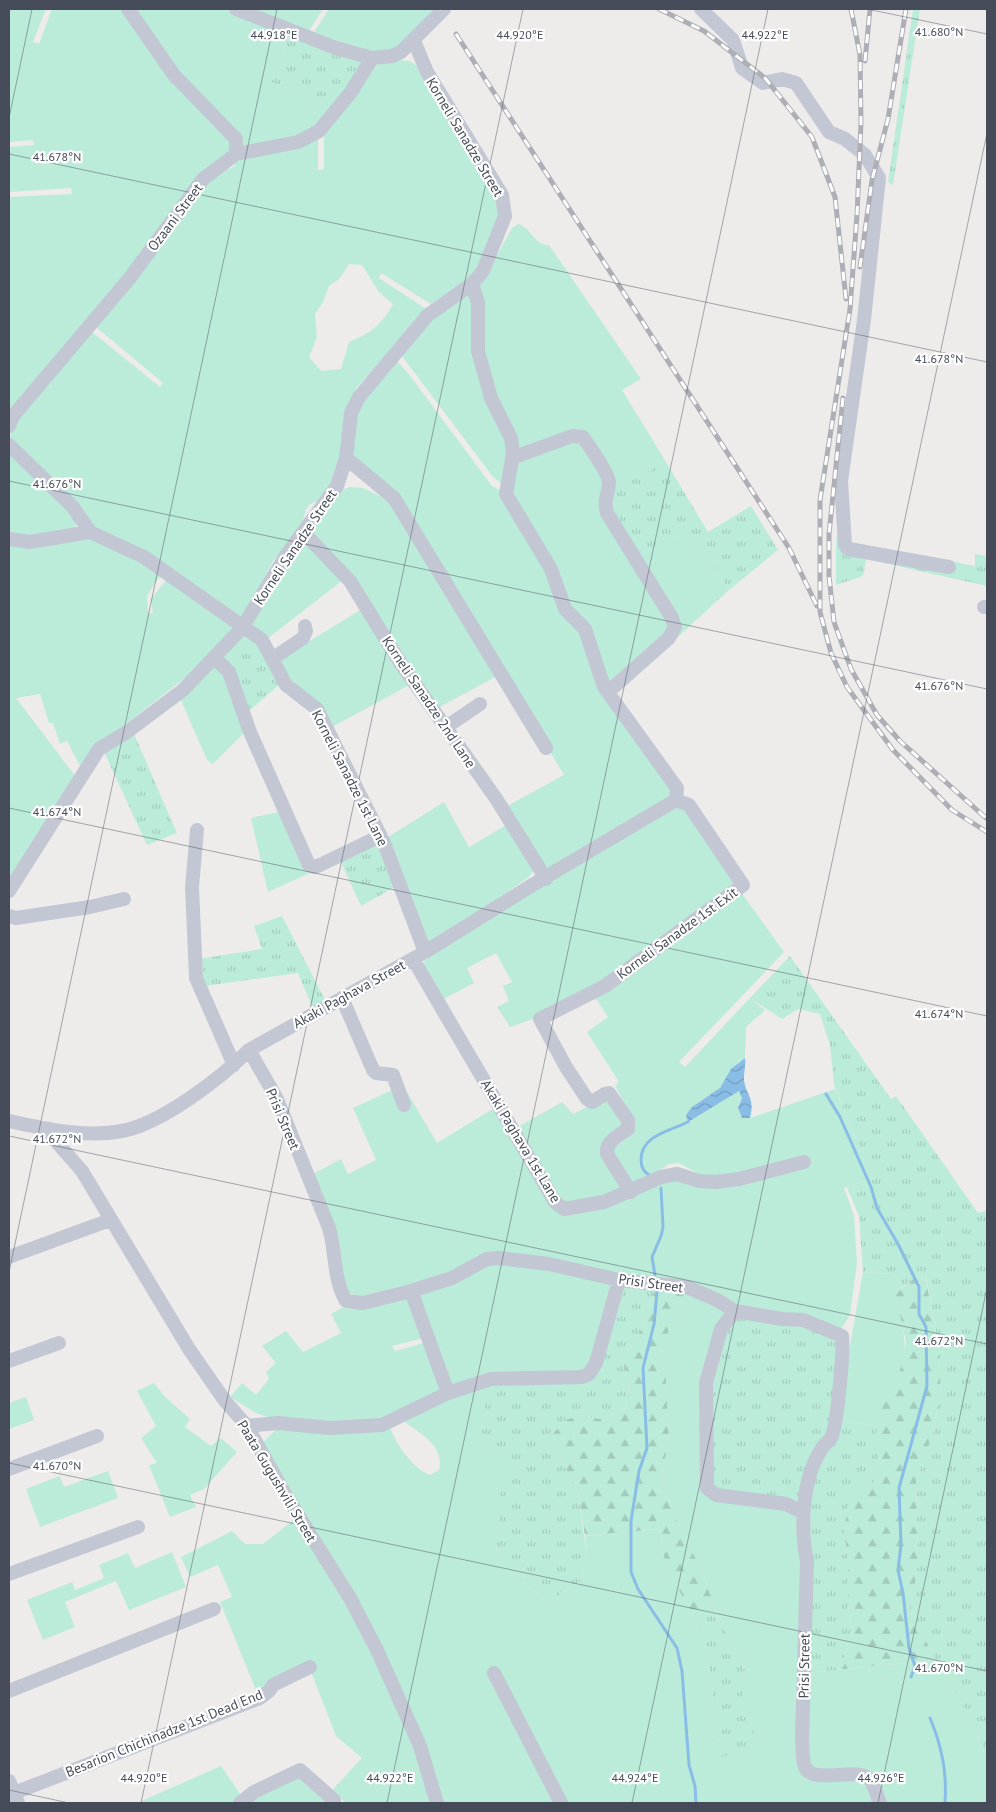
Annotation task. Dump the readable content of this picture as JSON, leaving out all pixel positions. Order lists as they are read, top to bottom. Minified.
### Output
{"streets":{"street":["Korneli Sanadze Street","Ozaani Street","Korneli Sanadze 2nd Lane","Korneli Sanadze 1st Lane","Korneli Sanadze 1st Exit","Akaki Paghava Street","Prisi Street","Akaki Paghava 1st Lane","Paata Gugushvili Street","Besarion Chichinadze 1st Dead End"]},"crossings":[["Korneli Sanadze Street","Korneli Sanadze 2nd Lane"],["Korneli Sanadze Street","Korneli Sanadze 1st Lane"],["Korneli Sanadze 2nd Lane","Akaki Paghava Street"],["Korneli Sanadze 1st Lane","Akaki Paghava Street"],["Korneli Sanadze 1st Lane","Akaki Paghava 1st Lane"],["Korneli Sanadze 1st Exit","Akaki Paghava Street"],["Korneli Sanadze 1st Exit","Akaki Paghava 1st Lane"],["Akaki Paghava Street","Prisi Street"],["Akaki Paghava Street","Akaki Paghava 1st Lane"],["Akaki Paghava Street","Paata Gugushvili Street"]],"coordinates":["41.680°N","44.918°E","44.920°E","44.922°E","41.678°N","41.676°N","41.674°N","41.672°N","41.670°N","44.924°E","44.926°E"]}
